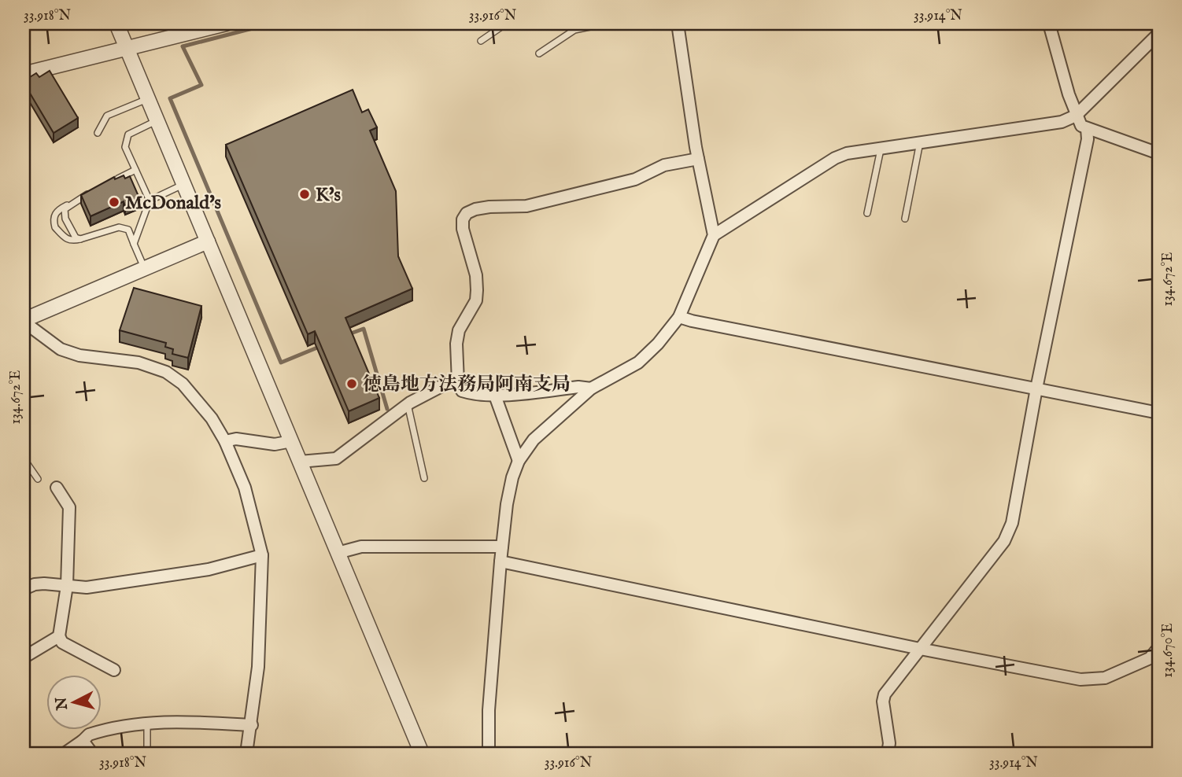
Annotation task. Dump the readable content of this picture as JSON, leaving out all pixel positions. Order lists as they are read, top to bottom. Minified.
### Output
{"places":["K's","McDonald's","徳島地方法務局阿南支局"],"north":"left","coordinates":["33.918°N","33.916°N","33.914°N","134.672°E","134.670°E"]}
